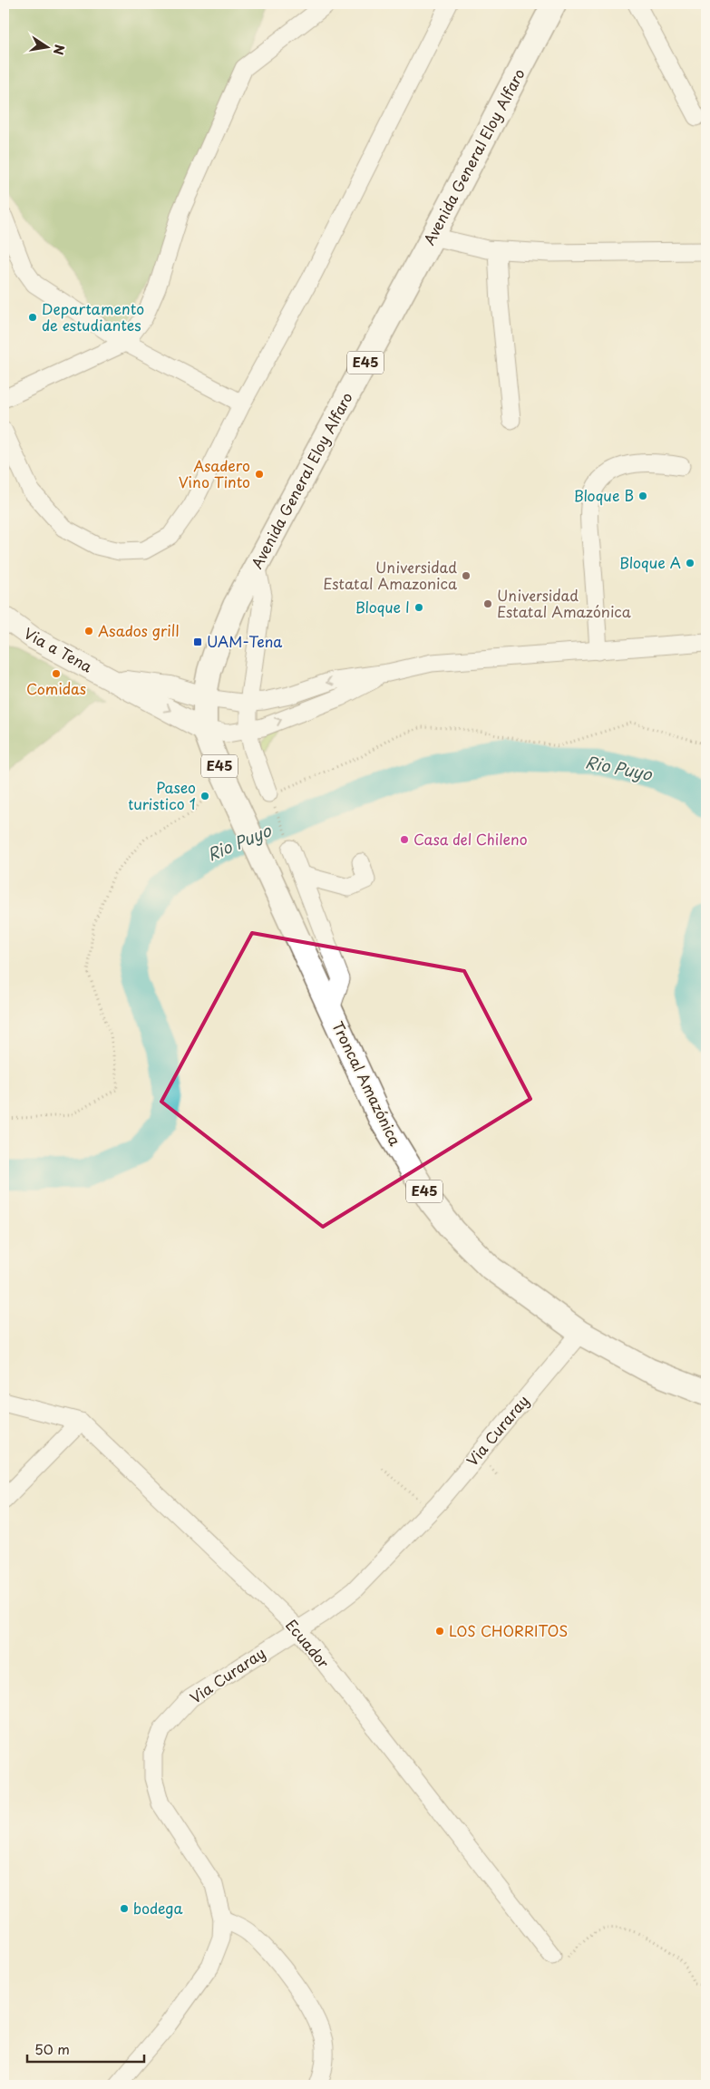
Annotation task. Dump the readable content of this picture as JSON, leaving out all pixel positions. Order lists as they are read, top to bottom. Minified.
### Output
{"streets":{"highway":["Avenida General Eloy Alfaro","E45","Troncal Amazónica"],"main road":["Via a Tena"],"street":["Via Curaray","Ecuador"]},"crossings":[["Avenida General Eloy Alfaro","Via a Tena"],["Avenida General Eloy Alfaro","Troncal Amazónica"],["Troncal Amazónica","Via Curaray"],["Via Curaray","Ecuador"]],"water":["Rio Puyo"],"places":{"other":["Departamento de estudiantes","Asadero Vino Tinto","Bloque B","Bloque A","Universidad Estatal Amazonica","Universidad Estatal Amazónica","Bloque I","Asados grill","Comidas","Paseo turistico 1","Casa del Chileno","LOS CHORRITOS","bodega"],"transit":["UAM-Tena"]},"scale_bar":"50 m","north":"right"}
